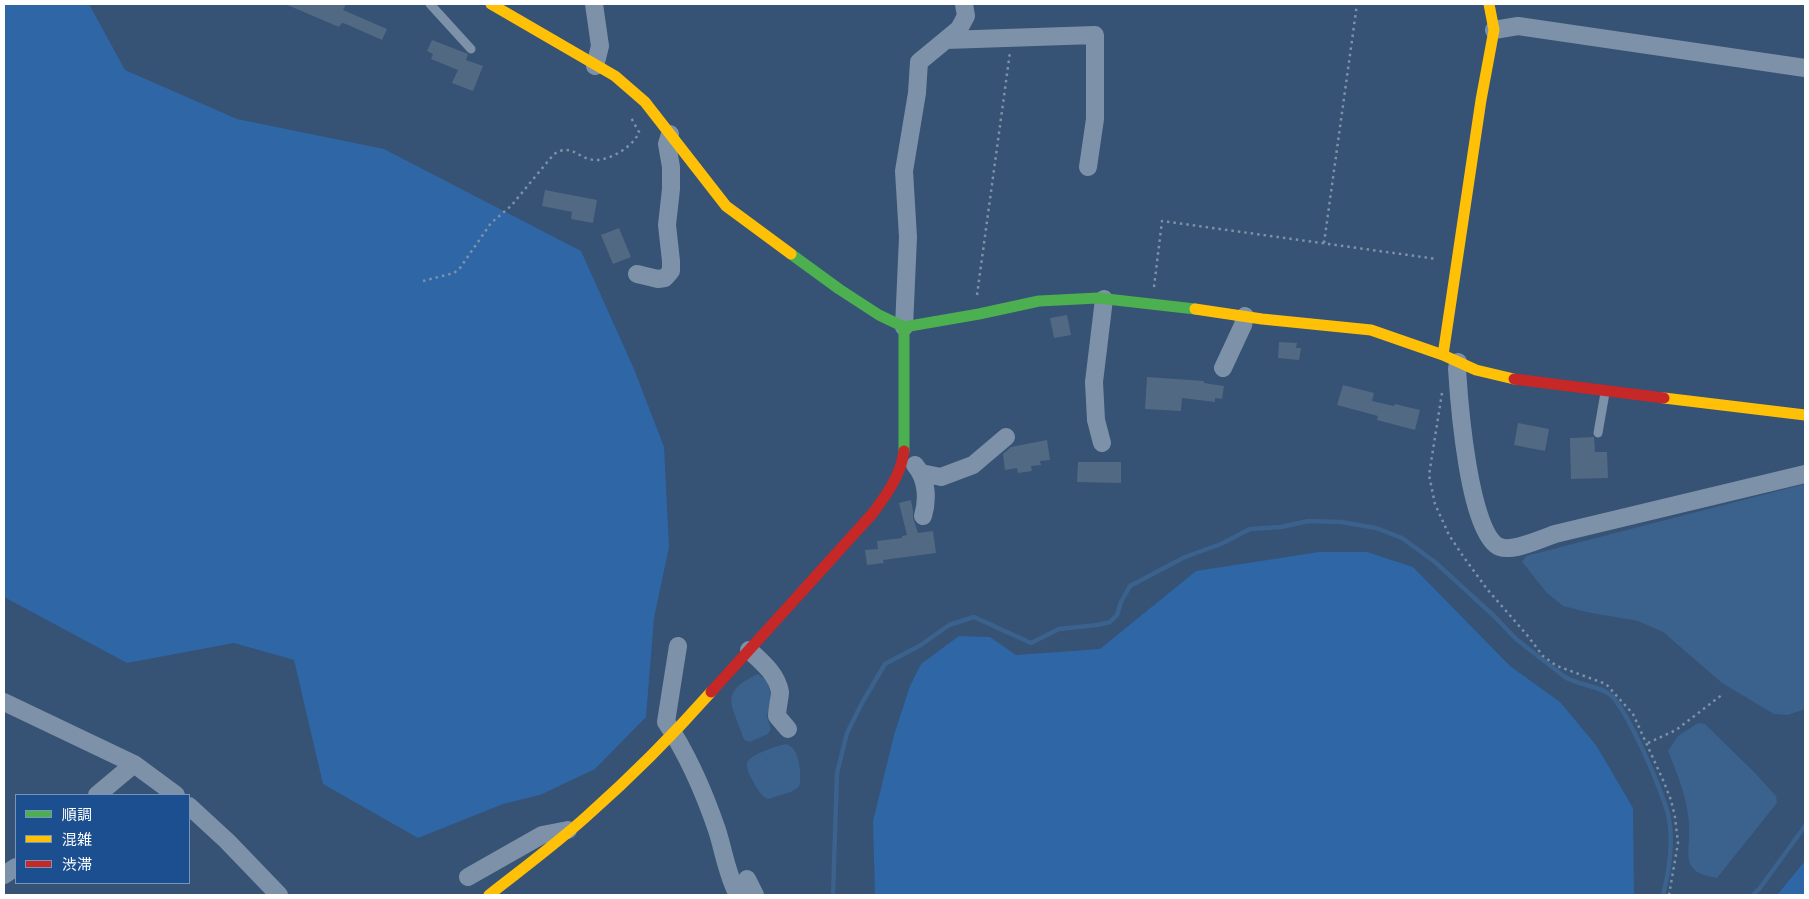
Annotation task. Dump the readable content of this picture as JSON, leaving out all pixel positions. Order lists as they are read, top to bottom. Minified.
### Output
{"legend":["順調","混雑","渋滞"]}
